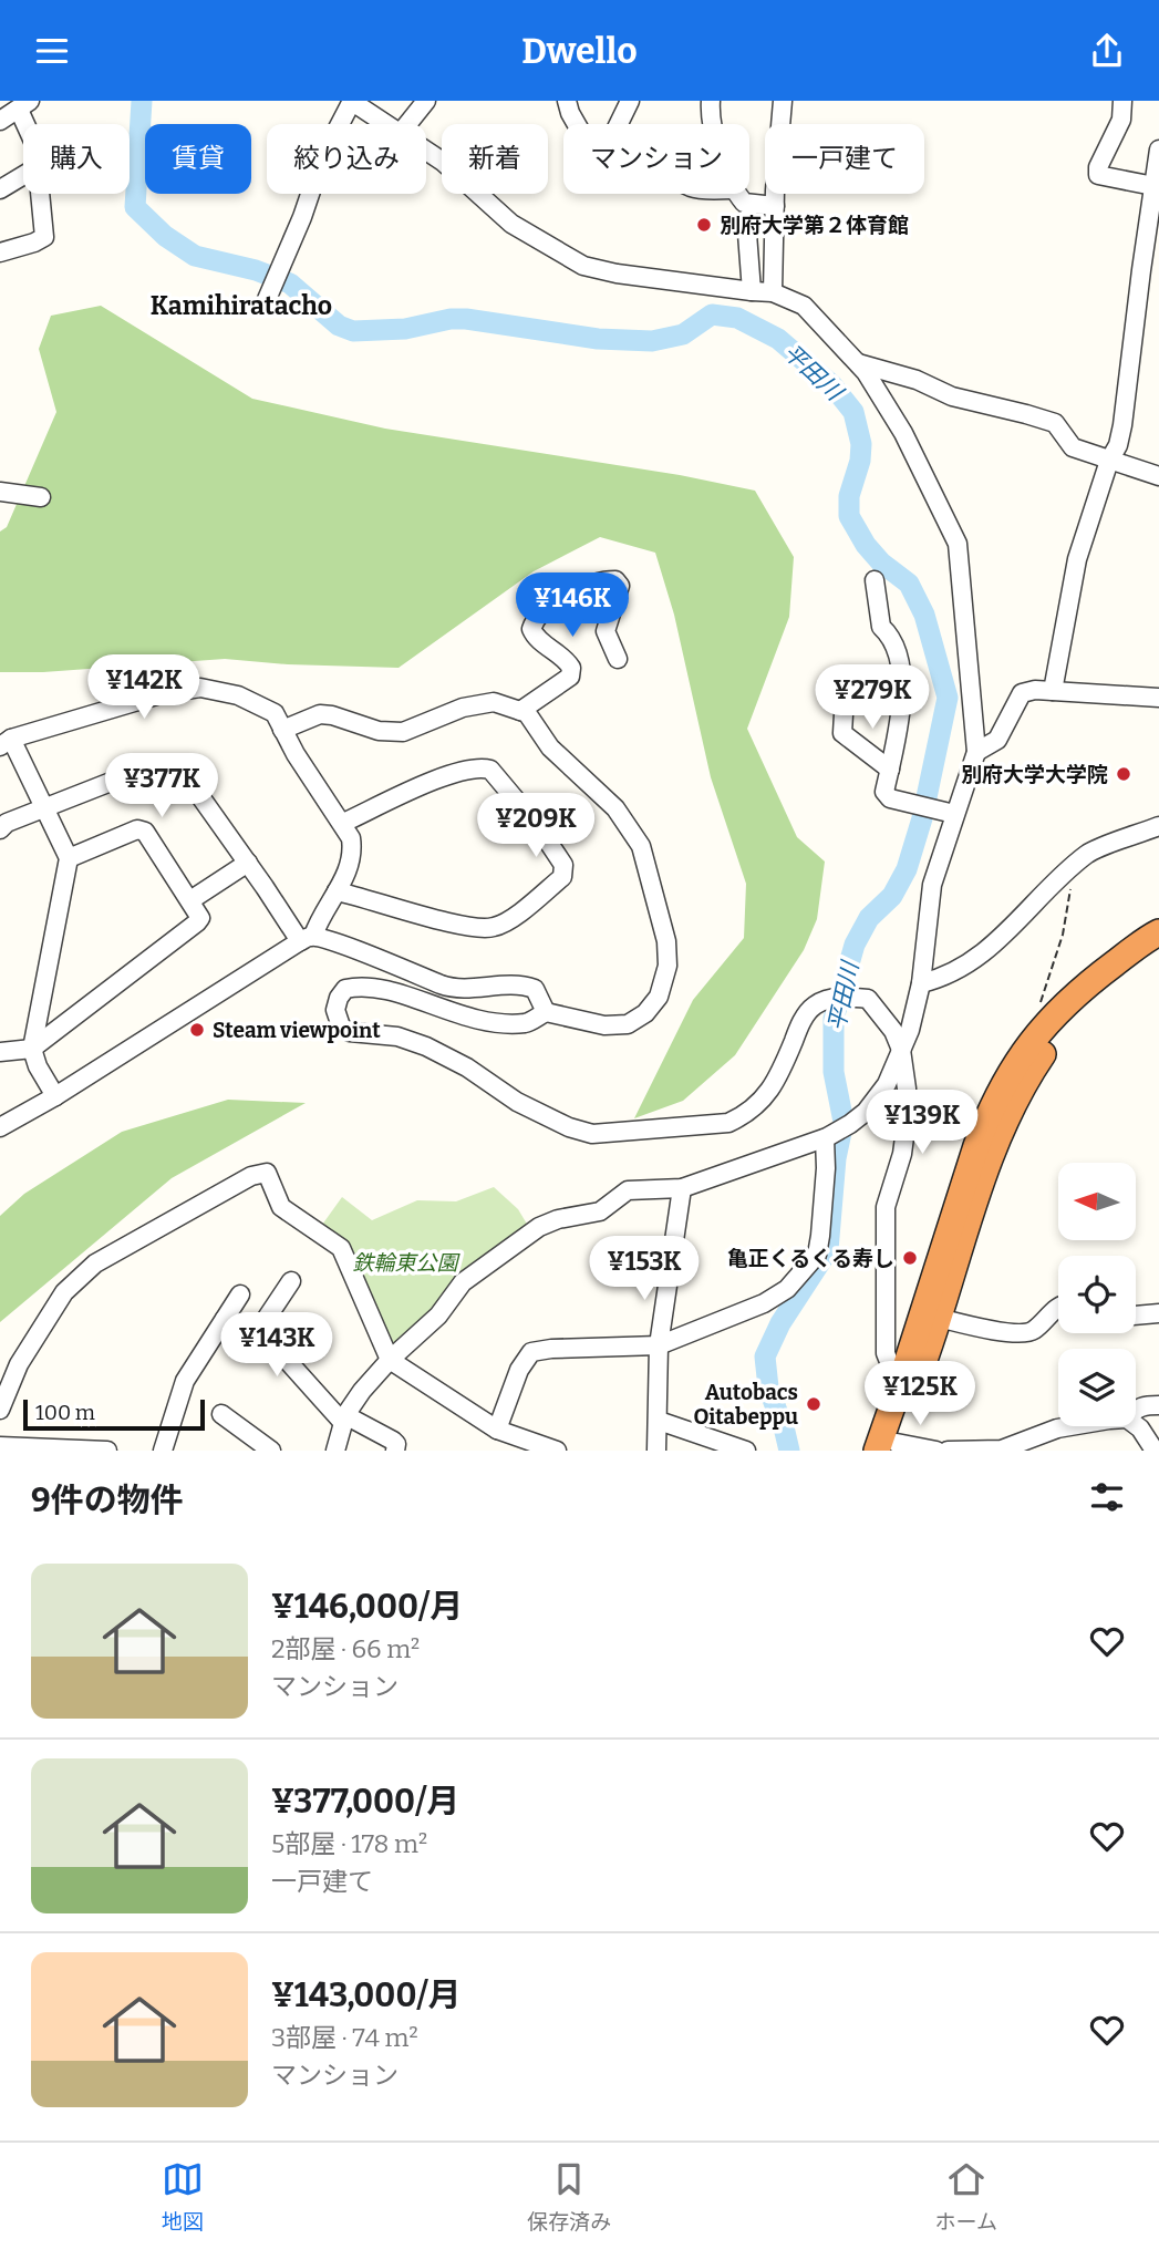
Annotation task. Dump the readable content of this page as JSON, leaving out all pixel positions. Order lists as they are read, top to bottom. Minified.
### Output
{"districts":["Kamihiratacho"],"water":["平田川"],"parks":["鉄輪東公園"],"places":["別府大学第２体育館","別府大学大学院","Steam viewpoint","亀正くるくる寿し","Autobacs Oitabeppu"],"scale_bar":"100 m","north":"left","page":{"header":"Dwello","chip":["購入","賃貸","絞り込み","新着","マンション","一戸建て"],"price":["¥146K","¥142K","¥279K","¥377K","¥209K","¥139K","¥153K","¥143K","¥125K"],"scale":"100 m","heading":"9件の物件","list":[{"name":"¥146,000/月","note":"2部屋 · 66 m² · マンション"},{"name":"¥377,000/月","note":"5部屋 · 178 m² · 一戸建て"},{"name":"¥143,000/月","note":"3部屋 · 74 m² · マンション"}],"tabs":["地図","保存済み","ホーム"]}}
